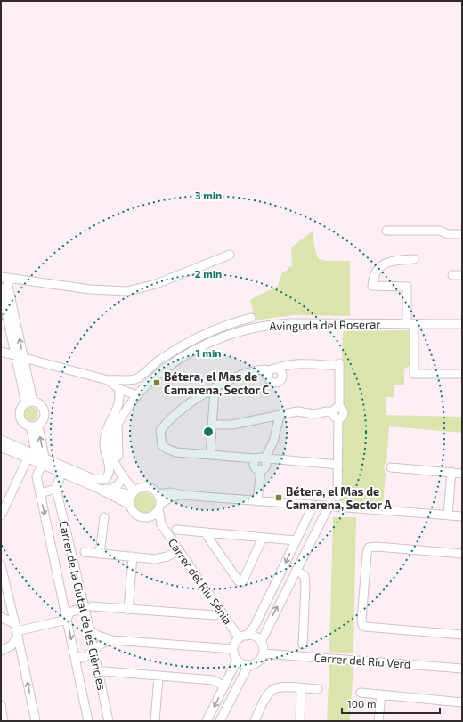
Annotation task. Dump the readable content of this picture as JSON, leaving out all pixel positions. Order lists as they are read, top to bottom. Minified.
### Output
{"streets":{"street":["Avinguda del Roserar","Carrer del Riu Sénia","Carrer de la Ciutat de les Ciències","Carrer del Riu Verd"]},"crossings":[["Avinguda del Roserar","Carrer del Riu Sénia"],["Carrer del Riu Sénia","Carrer del Riu Verd"]],"places":{"transit":["Bétera, el Mas de Camarena, Sector C","Bétera, el Mas de Camarena, Sector A"]},"scale_bar":"100 m","rings":["3 min","2 min","1 min"]}
